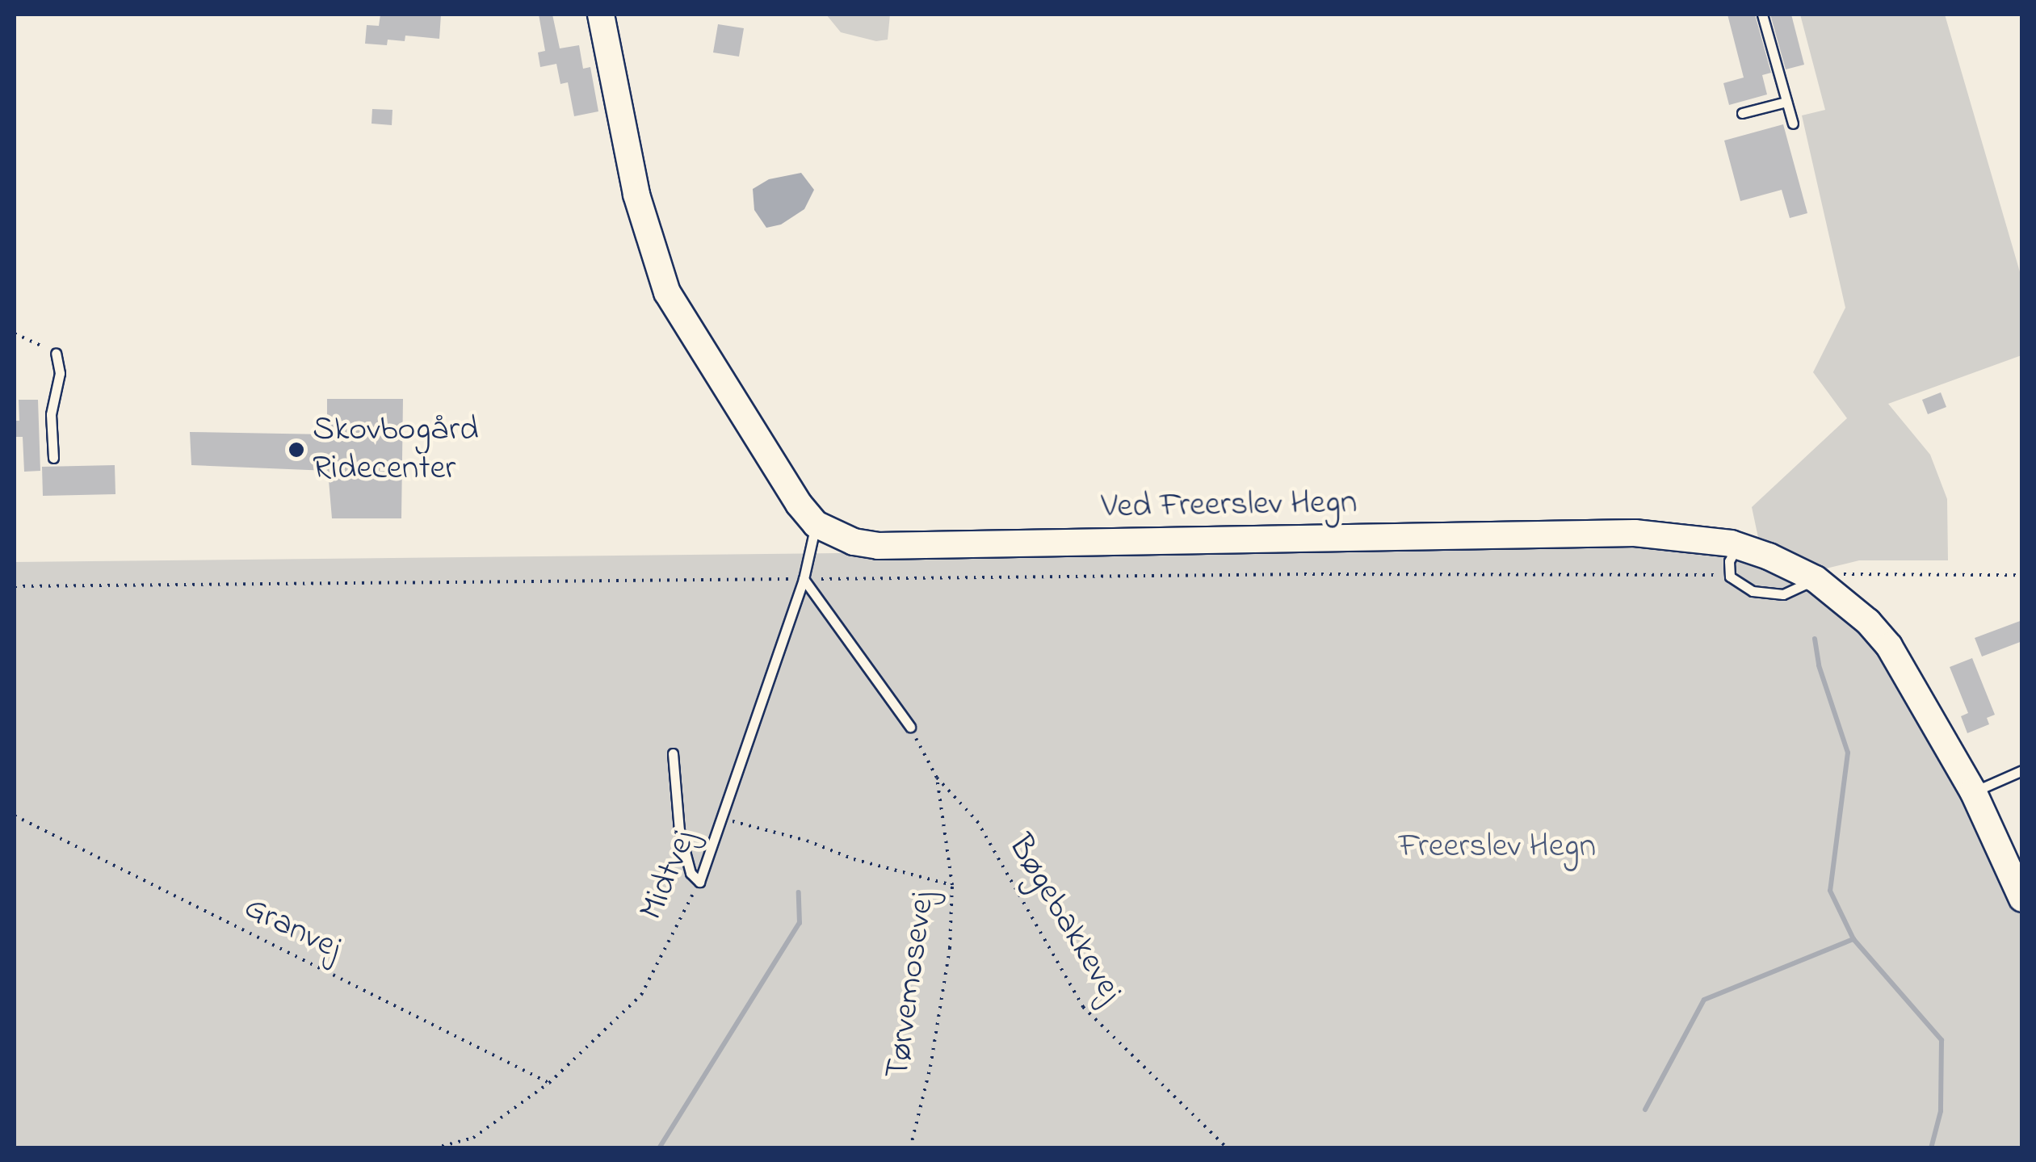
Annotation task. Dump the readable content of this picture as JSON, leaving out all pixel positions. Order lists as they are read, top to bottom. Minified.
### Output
{"streets":{"street":["Ved Freerslev Hegn"],"lane":["Midtvej"],"path":["Bøgebakkevej","Granvej","Tørvemosevej"]},"crossings":[["Ved Freerslev Hegn","Midtvej"],["Midtvej","Granvej"],["Bøgebakkevej","Tørvemosevej"]],"parks":["Freerslev Hegn"],"places":["Skovbogård Ridecenter"]}
